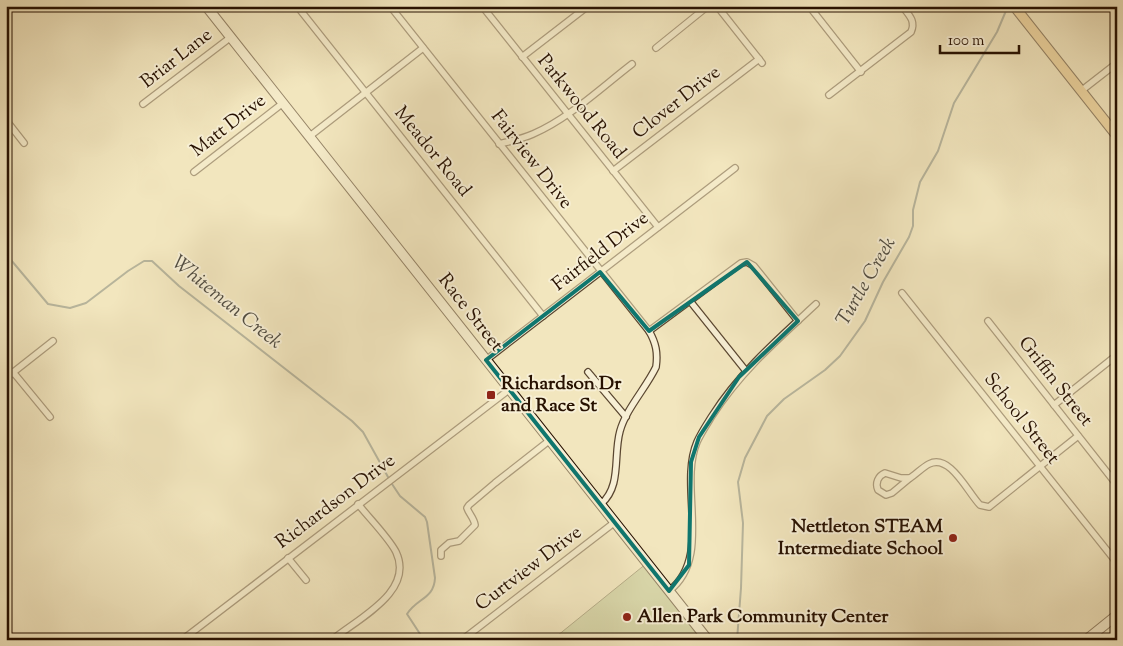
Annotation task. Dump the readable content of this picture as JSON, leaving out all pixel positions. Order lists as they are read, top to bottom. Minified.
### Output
{"streets":{"street":["Briar Lane","Clover Drive","Parkwood Road","Matt Drive","Meador Road","Fairview Drive","Fairfield Drive","Race Street","Griffin Street","School Street","Richardson Drive","Curtview Drive"]},"crossings":[["Briar Lane","Race Street"],["Clover Drive","Parkwood Road"],["Parkwood Road","Fairfield Drive"],["Matt Drive","Race Street"],["Meador Road","Fairfield Drive"],["Fairview Drive","Fairfield Drive"],["Fairfield Drive","Race Street"],["Race Street","Richardson Drive"],["Race Street","Curtview Drive"]],"water":["Turtle Creek","Whiteman Creek"],"places":{"transit":["Richardson Dr and Race St"],"other":["Nettleton STEAM Intermediate School","Allen Park Community Center"]},"scale_bar":"100 m"}
